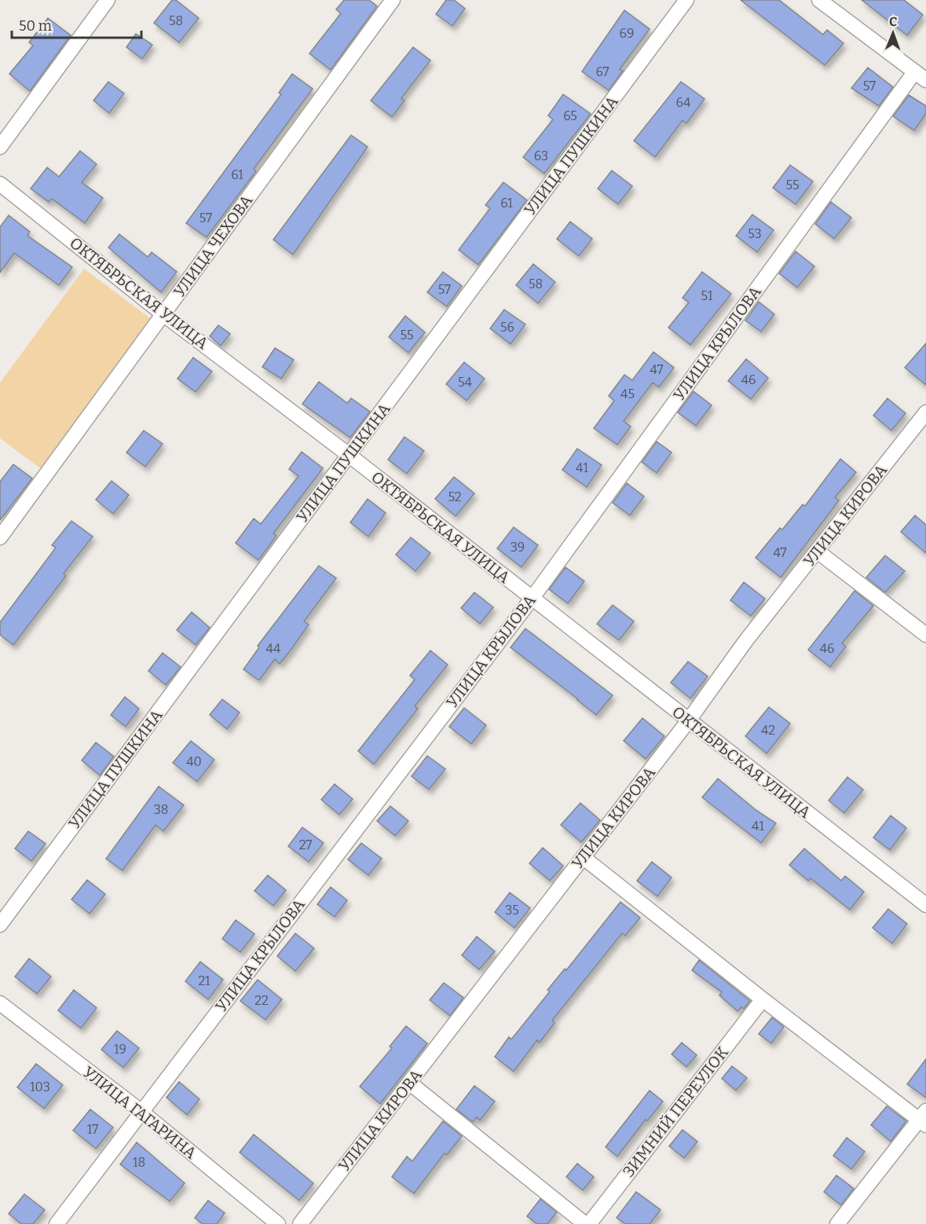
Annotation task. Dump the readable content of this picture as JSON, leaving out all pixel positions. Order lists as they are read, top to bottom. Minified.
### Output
{"streets":{"street":["УЛИЦА ПУШКИНА","УЛИЦА ЧЕХОВА","ОКТЯБРЬСКАЯ УЛИЦА","УЛИЦА КРЫЛОВА","УЛИЦА КИРОВА","ЗИМНИЙ ПЕРЕУЛОК","УЛИЦА ГАГАРИНА"]},"crossings":[["УЛИЦА ПУШКИНА","ОКТЯБРЬСКАЯ УЛИЦА"],["УЛИЦА ЧЕХОВА","ОКТЯБРЬСКАЯ УЛИЦА"],["ОКТЯБРЬСКАЯ УЛИЦА","УЛИЦА КРЫЛОВА"],["ОКТЯБРЬСКАЯ УЛИЦА","УЛИЦА КИРОВА"],["УЛИЦА КРЫЛОВА","УЛИЦА ГАГАРИНА"]],"house_numbers":["58","69","67","57","64","65","63","61","55","61","57","53","58","57","51","56","55","47","46","54","45","41","52","39","47","44","46","42","40","38","41","27","35","21","22","19","103","17","18"],"scale_bar":"50 m","north":"top"}
